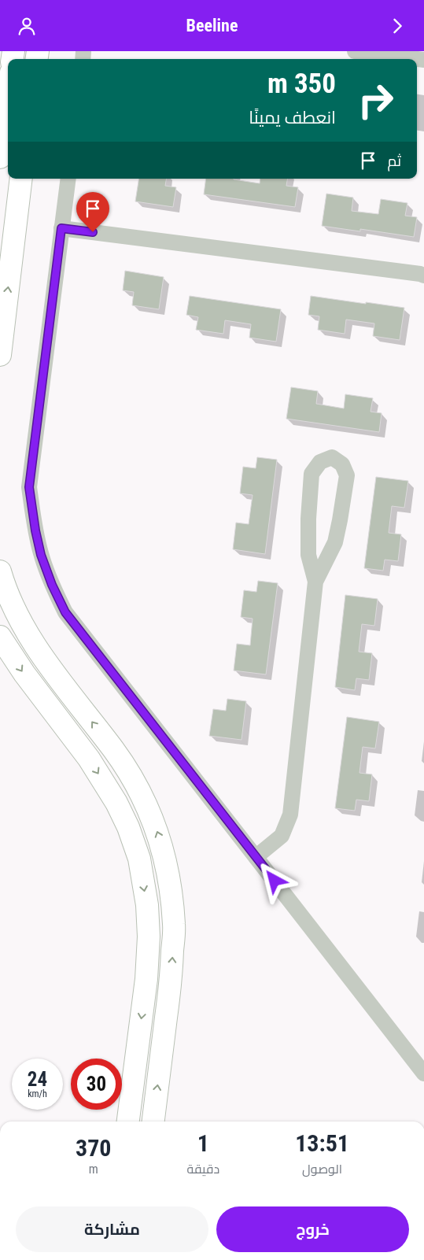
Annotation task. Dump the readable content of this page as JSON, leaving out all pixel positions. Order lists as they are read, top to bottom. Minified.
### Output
{"page":{"header":"Beeline","turn":["350 m","انعطف يمينًا"],"then":"ثم","speed":"24 km/h","limit":"30","eta":["13:51","الوصول","1","دقيقة","370","m"],"buttons":["خروج","مشاركة"]}}
